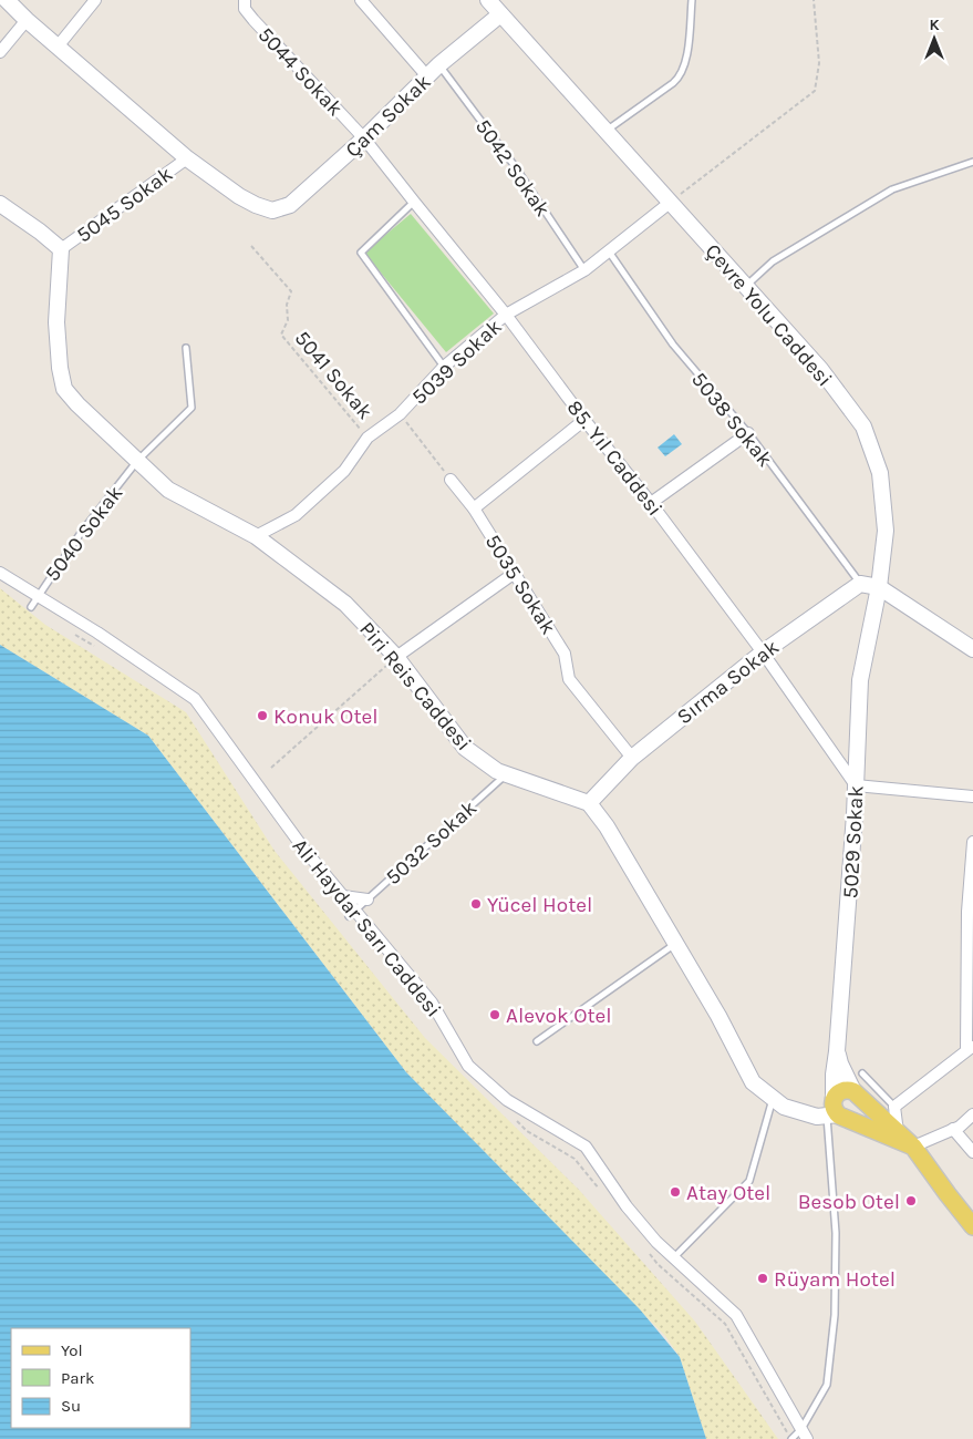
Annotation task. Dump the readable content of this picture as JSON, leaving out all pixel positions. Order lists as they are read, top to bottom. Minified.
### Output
{"streets":{"street":["5044 Sokak","Çam Sokak","5045 Sokak","Çevre Yolu Caddesi","5039 Sokak","85. Yıl Caddesi","5035 Sokak","Sırma Sokak","Piri Reis Caddesi","5029 Sokak","Ali Haydar Sarı Caddesi"],"lane":["5042 Sokak","5038 Sokak","5040 Sokak","5032 Sokak"],"path":["5041 Sokak"]},"crossings":[["5044 Sokak","Çam Sokak"],["5044 Sokak","85. Yıl Caddesi"],["Çam Sokak","5042 Sokak"],["Çam Sokak","5045 Sokak"],["Çam Sokak","Çevre Yolu Caddesi"],["Çam Sokak","85. Yıl Caddesi"],["5042 Sokak","5039 Sokak"],["5045 Sokak","Piri Reis Caddesi"],["Çevre Yolu Caddesi","5039 Sokak"],["Çevre Yolu Caddesi","5029 Sokak"],["5039 Sokak","5041 Sokak"],["5039 Sokak","5038 Sokak"],["5039 Sokak","85. Yıl Caddesi"],["5039 Sokak","Piri Reis Caddesi"],["5038 Sokak","Sırma Sokak"],["85. Yıl Caddesi","Sırma Sokak"],["85. Yıl Caddesi","5029 Sokak"],["5040 Sokak","Piri Reis Caddesi"],["5040 Sokak","Ali Haydar Sarı Caddesi"],["5035 Sokak","Sırma Sokak"],["Sırma Sokak","Piri Reis Caddesi"],["Piri Reis Caddesi","5032 Sokak"],["5032 Sokak","Ali Haydar Sarı Caddesi"]],"places":["Konuk Otel","Yücel Hotel","Alevok Otel","Atay Otel","Besob Otel","Rüyam Hotel"],"legend":["Yol","Park","Su"],"north":"top"}
